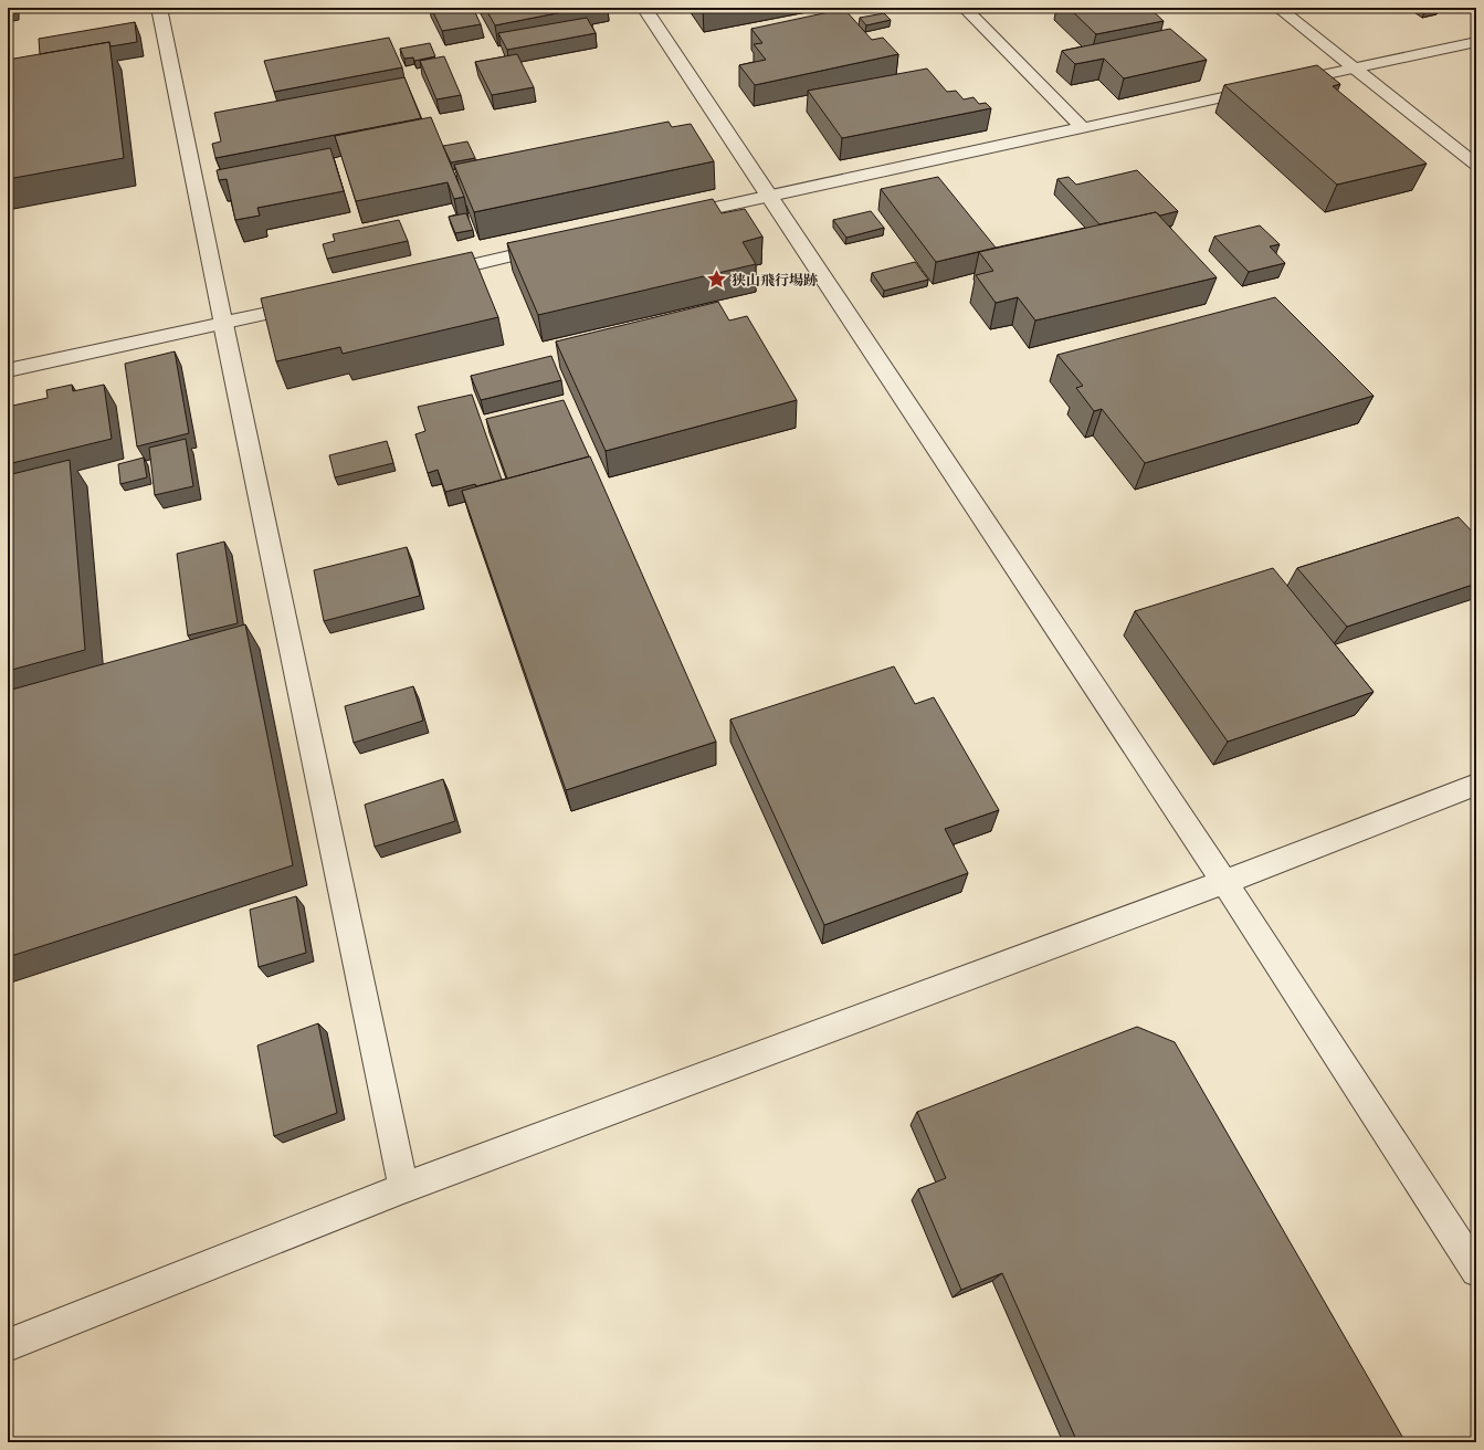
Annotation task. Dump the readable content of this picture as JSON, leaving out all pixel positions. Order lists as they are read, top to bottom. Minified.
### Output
{"places":{"place":["狭山飛行場跡"]}}
